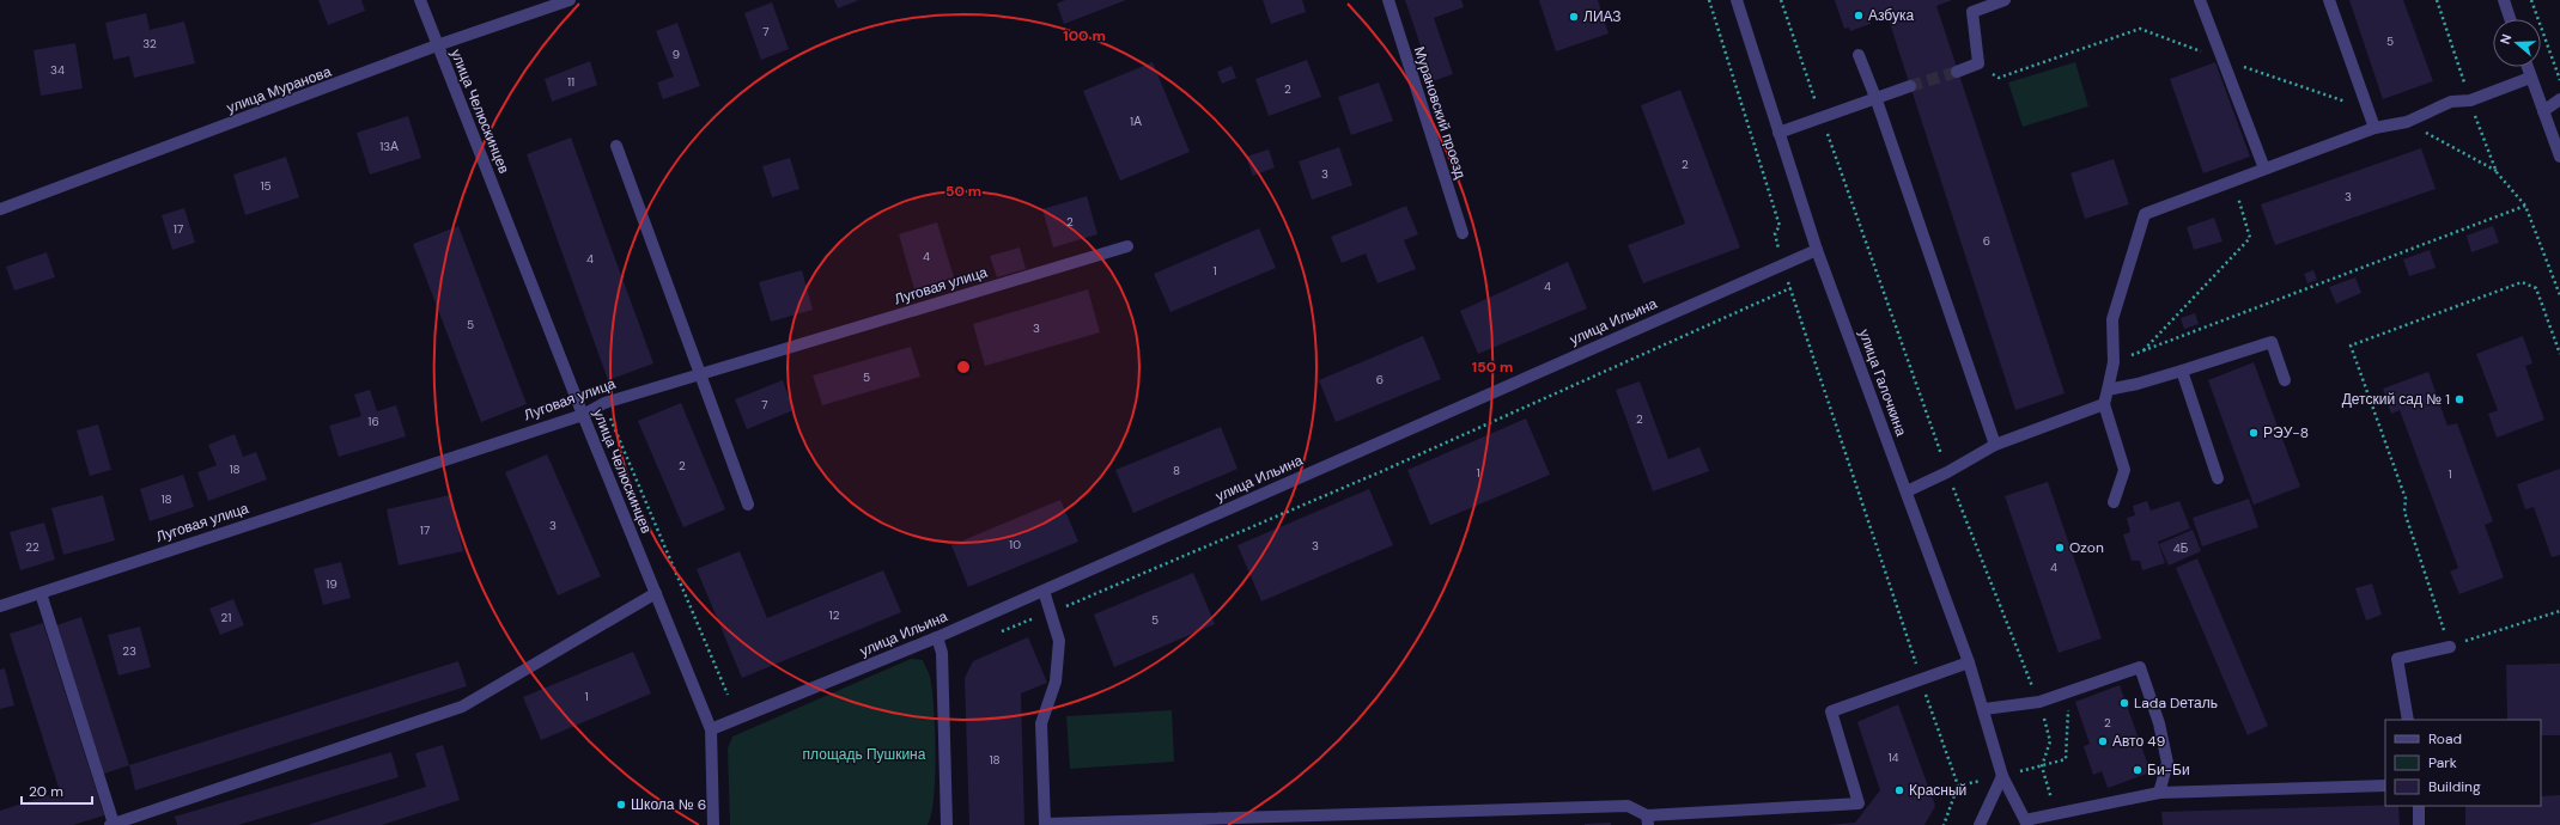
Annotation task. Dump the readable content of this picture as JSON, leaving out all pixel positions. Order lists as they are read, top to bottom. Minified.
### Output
{"streets":{"street":["улица Муранова","улица Челюскинцев","Мурановский проезд","Луговая улица","улица Ильина","улица Галочкина"]},"crossings":[["улица Муранова","улица Челюскинцев"],["улица Челюскинцев","Луговая улица"],["улица Челюскинцев","улица Ильина"],["улица Ильина","улица Галочкина"]],"parks":["площадь Пушкина"],"places":["Азбука","ЛИАЗ","Детский сад № 1","РЭУ-8","Ozon","Lada Dеталь","Авто 49","Би-Би","Красный","Школа № 6"],"house_numbers":["7","5","32","9","34","11","2","1А","13А","2","3","15","3","2","17","6","4","4","1","4","5","3","5","6","7","2","16","2","18","8","1","1","18","3","17","10","3","22","4Б","4","19","12","21","5","23","1","2","14","18"],"legend":["Road","Park","Building"],"scale_bar":"20 m","north":"left","rings":["100 m","50 m","150 m"]}
